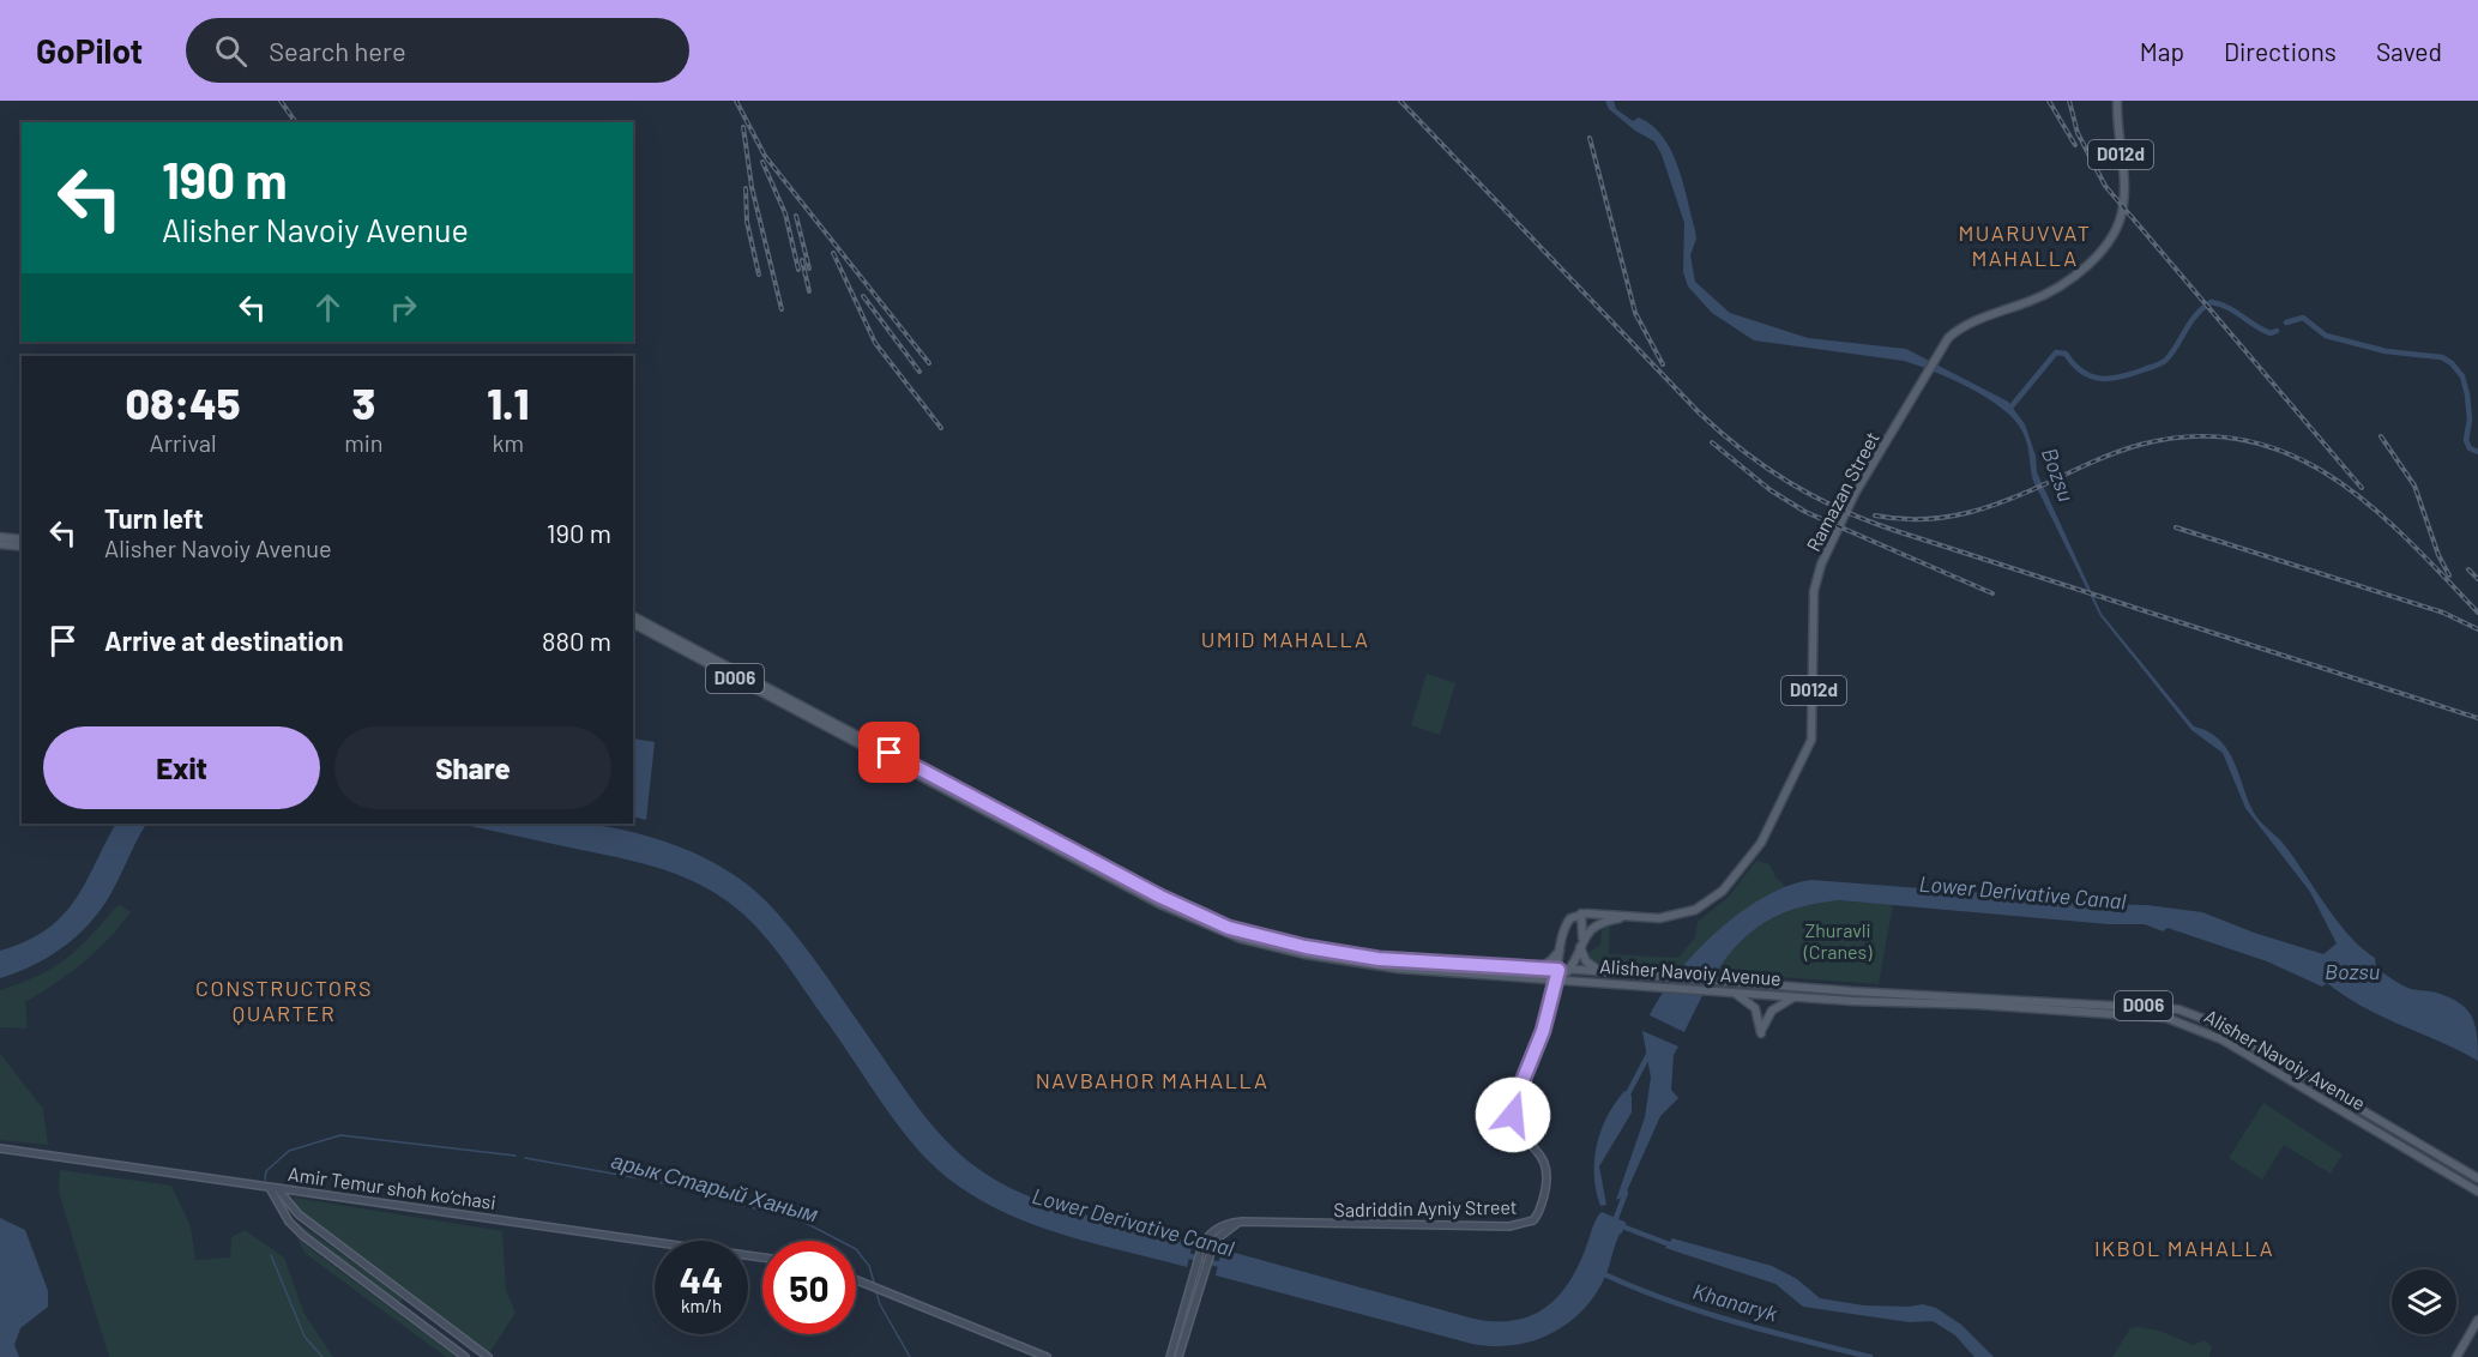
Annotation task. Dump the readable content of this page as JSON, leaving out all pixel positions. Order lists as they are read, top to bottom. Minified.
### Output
{"streets":{"main road":["D012d","Ramazan Street","D006","Alisher Navoiy Avenue","Amir Temur shoh ko‘chasi","Sadriddin Ayniy Street"]},"crossings":[["D012d","Ramazan Street"]],"districts":["MUARUVVAT MAHALLA","UMID MAHALLA","CONSTRUCTORS QUARTER","NAVBAHOR MAHALLA","IKBOL MAHALLA"],"water":["Bozsu","Lower Derivative Canal","арык Старый Ханым","Khanaryk"],"parks":["Zhuravli (Cranes)"],"page":{"header":"GoPilot","search":"Search here","nav":["Map","Directions","Saved"],"turn":["190 m","Alisher Navoiy Avenue"],"eta":["08:45","Arrival","3","min","1.1","km"],"list":[{"name":"Turn left","note":"Alisher Navoiy Avenue","value":"190 m"},{"name":"Arrive at destination","value":"880 m"}],"buttons":["Exit","Share"],"speed":"44 km/h","limit":"50"}}
